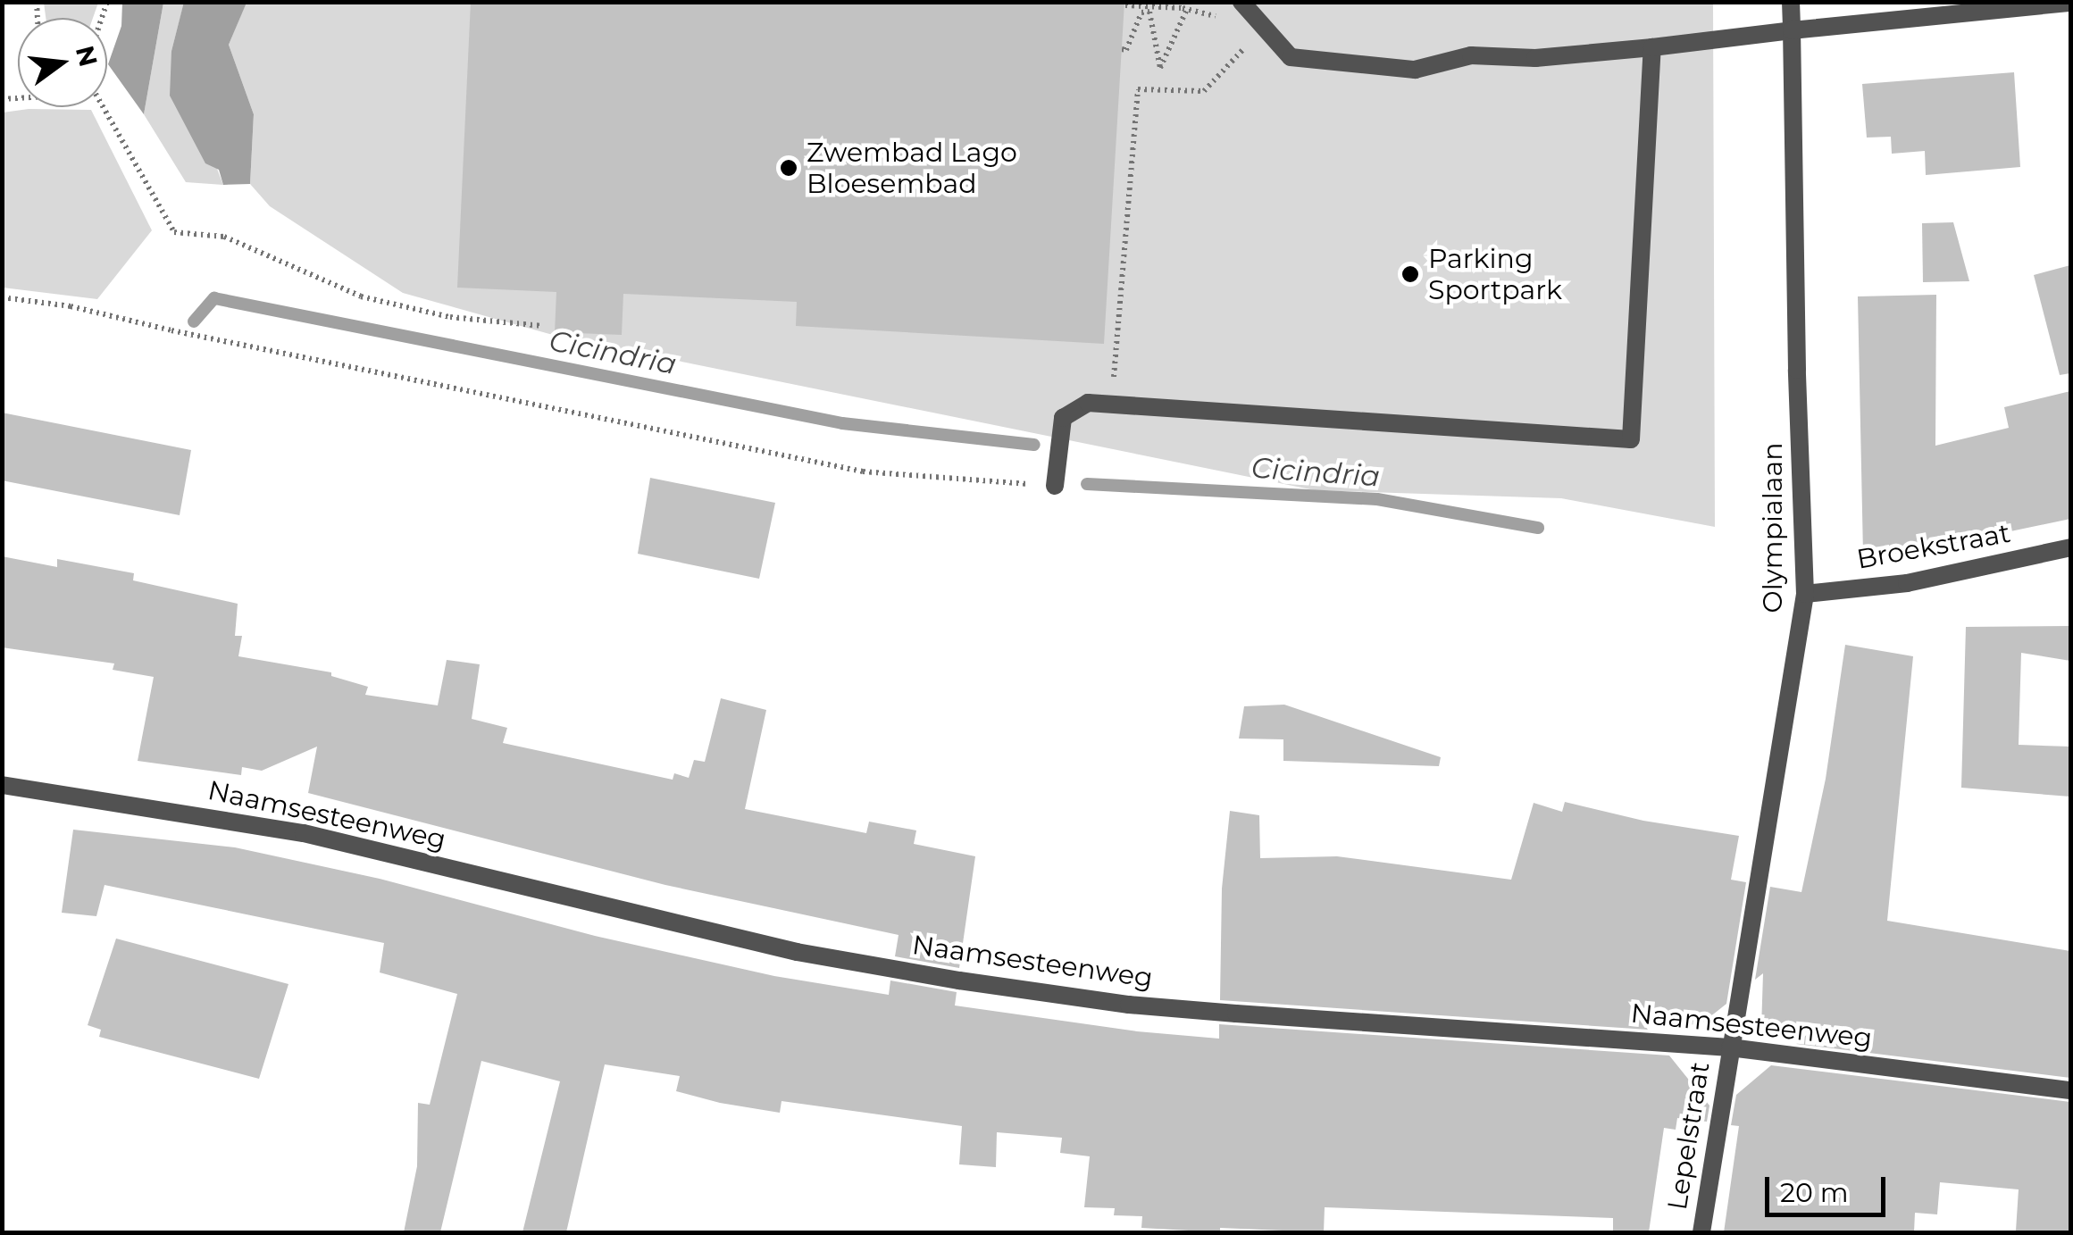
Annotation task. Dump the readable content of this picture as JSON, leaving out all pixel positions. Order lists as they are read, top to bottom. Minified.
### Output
{"streets":{"street":["Olympialaan","Broekstraat","Naamsesteenweg","Lepelstraat"]},"crossings":[["Olympialaan","Broekstraat"],["Olympialaan","Naamsesteenweg"],["Olympialaan","Lepelstraat"],["Naamsesteenweg","Lepelstraat"]],"water":["Cicindria"],"places":["Zwembad Lago Bloesembad","Parking Sportpark"],"scale_bar":"20 m","north":"right"}
